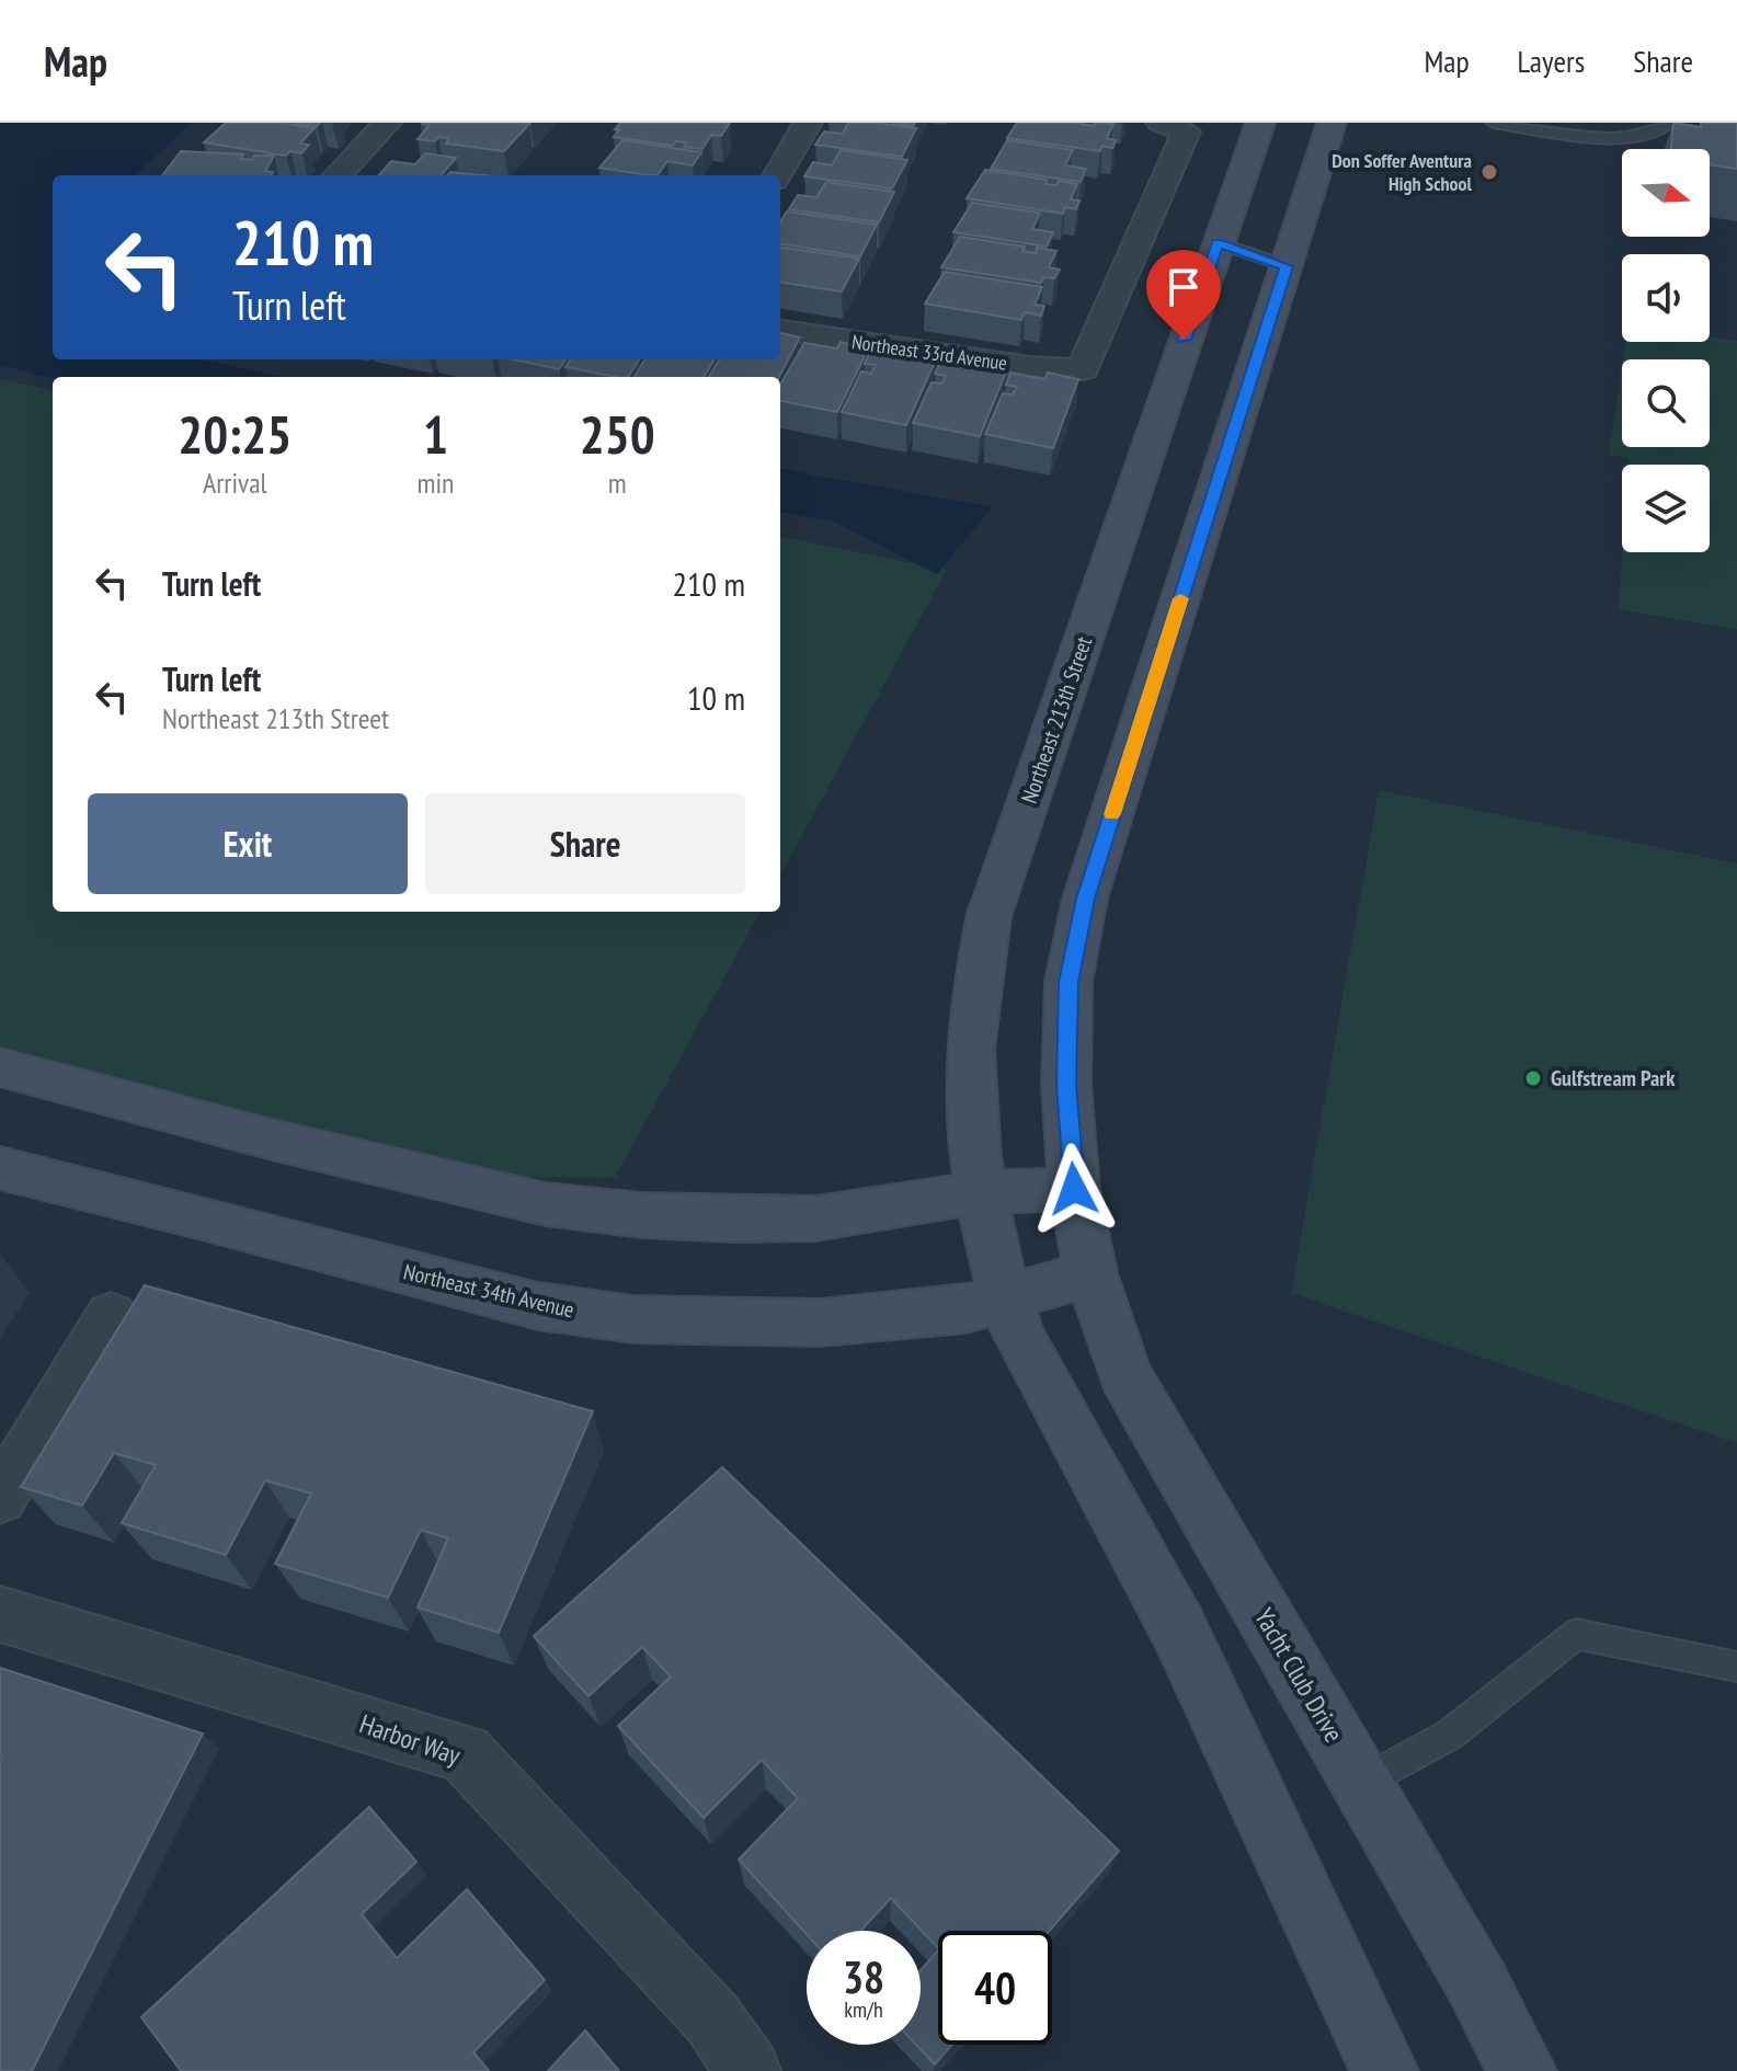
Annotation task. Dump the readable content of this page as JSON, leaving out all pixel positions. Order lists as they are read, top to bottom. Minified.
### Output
{"streets":{"street":["Northeast 33rd Avenue","Northeast 213th Street","Northeast 34th Avenue","Yacht Club Drive","Harbor Way"]},"crossings":[["Northeast 213th Street","Northeast 34th Avenue"],["Northeast 34th Avenue","Yacht Club Drive"]],"places":["Don Soffer Aventura High School","Gulfstream Park"],"north":"right","page":{"header":"Map","nav":["Map","Layers","Share"],"turn":["210 m","Turn left"],"eta":["20:25","Arrival","1","min","250","m"],"list":[{"name":"Turn left","value":"210 m"},{"name":"Turn left","note":"Northeast 213th Street","value":"10 m"}],"buttons":["Exit","Share"],"speed":"38 km/h","limit":"40"}}
